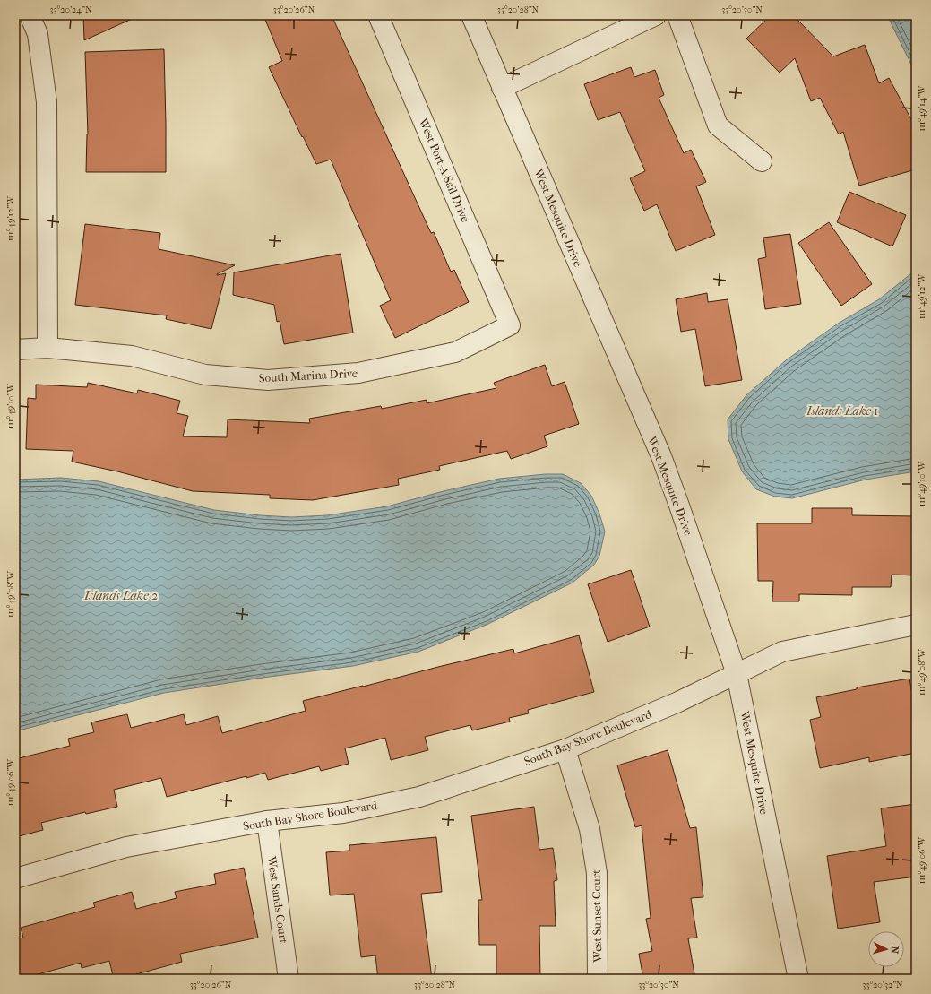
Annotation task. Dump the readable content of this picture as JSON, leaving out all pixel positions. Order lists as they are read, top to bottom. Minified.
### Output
{"streets":{"street":["West Port-A-Sail Drive","West Mesquite Drive","South Marina Drive","South Bay Shore Boulevard","West Sands Court","West Sunset Court"]},"crossings":[["West Port-A-Sail Drive","South Marina Drive"],["West Mesquite Drive","South Bay Shore Boulevard"],["South Bay Shore Boulevard","West Sands Court"],["South Bay Shore Boulevard","West Sunset Court"]],"water":["Islands Lake 1","Islands Lake 2"],"north":"right","coordinates":["33°20'24\"N","33°20'26\"N","33°20'28\"N","33°20'30\"N","111°49'14\"W","111°49'12\"W","111°49'10\"W","111°49'08\"W","111°49'06\"W","33°20'32\"N"]}
